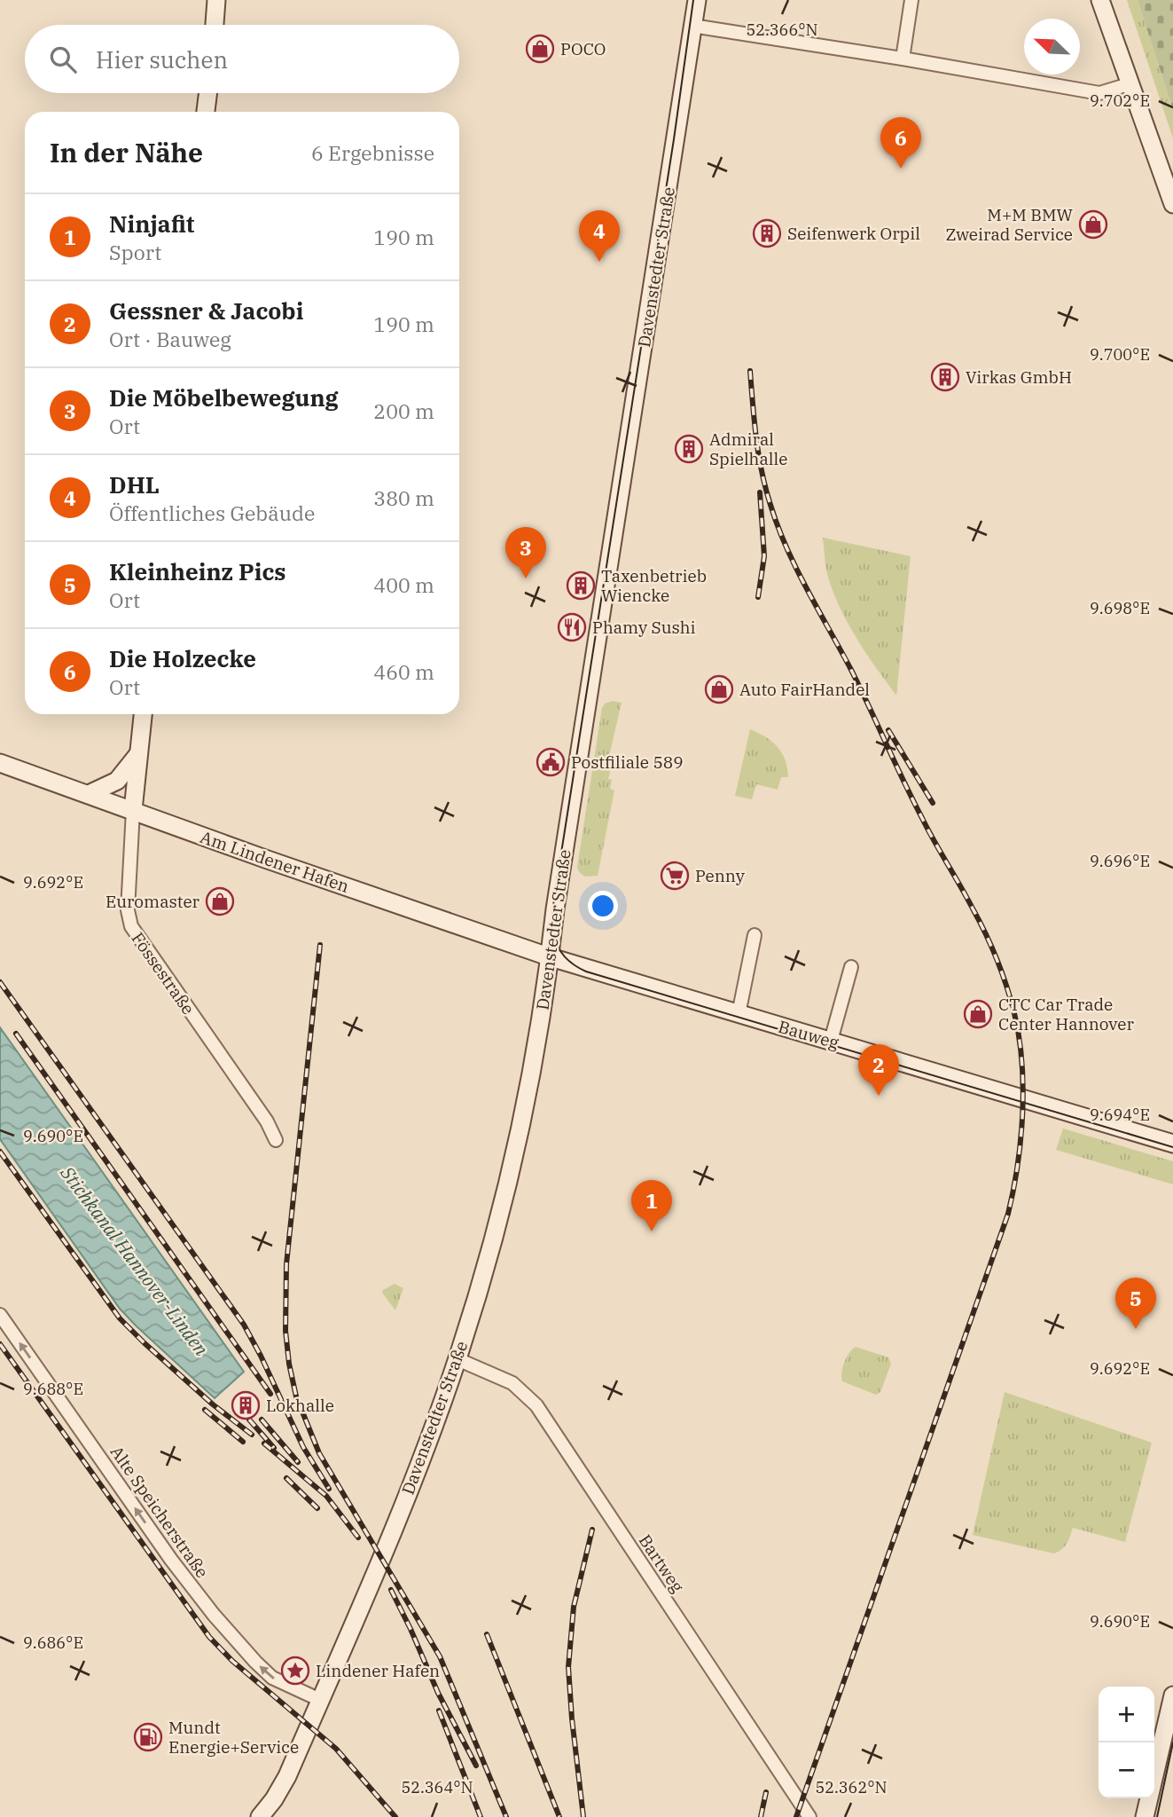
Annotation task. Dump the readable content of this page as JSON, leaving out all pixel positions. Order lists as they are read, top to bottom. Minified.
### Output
{"streets":{"street":["Davenstedter Straße","Am Lindener Hafen","Fössestraße","Bauweg","Alte Speicherstraße","Bartweg"]},"crossings":[["Davenstedter Straße","Am Lindener Hafen"],["Davenstedter Straße","Bauweg"],["Davenstedter Straße","Alte Speicherstraße"],["Davenstedter Straße","Bartweg"],["Am Lindener Hafen","Fössestraße"],["Am Lindener Hafen","Bauweg"]],"one_way":["Alte Speicherstraße"],"water":["Stichkanal Hannover-Linden"],"places":{"shop":["POCO","M+M BMW Zweirad Service","Auto FairHandel","Euromaster","CTC Car Trade Center Hannover"],"building":["Seifenwerk Orpil","Virkas GmbH","Admiral Spielhalle","Taxenbetrieb Wiencke","Lokhalle"],"restaurant":["Phamy Sushi"],"public building":["Postfiliale 589"],"supermarket":["Penny"],"place":["Lindener Hafen"],"fuel station":["Mundt Energie+Service"]},"north":"top left","page":{"search":"Hier suchen","heading":["In der Nähe","6 Ergebnisse"],"pins":["6","4","3","2","1","5"],"list":[{"mark":"1","name":"Ninjafit","note":"Sport","value":"190 m"},{"mark":"2","name":"Gessner & Jacobi","note":"Ort · Bauweg","value":"190 m"},{"mark":"3","name":"Die Möbelbewegung","note":"Ort","value":"200 m"},{"mark":"4","name":"DHL","note":"Öffentliches Gebäude","value":"380 m"},{"mark":"5","name":"Kleinheinz Pics","note":"Ort","value":"400 m"},{"mark":"6","name":"Die Holzecke","note":"Ort","value":"460 m"}],"map_buttons":["+","−"]},"coordinates":["52.366°N","9.702°E","9.700°E","9.698°E","9.696°E","9.692°E","9.694°E","9.690°E","9.688°E","9.686°E","52.364°N","52.362°N"]}
